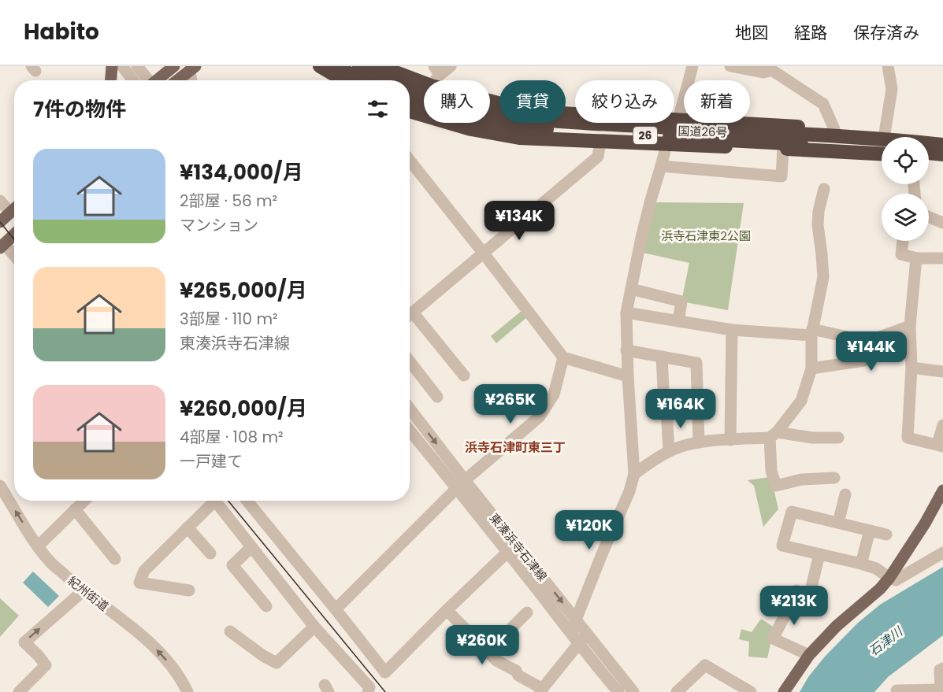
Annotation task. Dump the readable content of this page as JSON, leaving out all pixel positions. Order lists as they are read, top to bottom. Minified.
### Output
{"streets":{"highway":["国道26号","26"],"street":["東湊浜寺石津線","紀州街道"]},"one_way":["紀州街道"],"districts":["浜寺石津町東三丁"],"water":["石津川"],"parks":["浜寺石津東2公園"],"page":{"header":"Habito","nav":["地図","経路","保存済み"],"chip":["購入","賃貸","絞り込み","新着"],"heading":"7件の物件","list":[{"name":"¥134,000/月","note":"2部屋 · 56 m² · マンション"},{"name":"¥265,000/月","note":"3部屋 · 110 m² · 東湊浜寺石津線"},{"name":"¥260,000/月","note":"4部屋 · 108 m² · 一戸建て"}],"price":["¥134K","¥144K","¥265K","¥164K","¥120K","¥213K","¥260K"]}}
